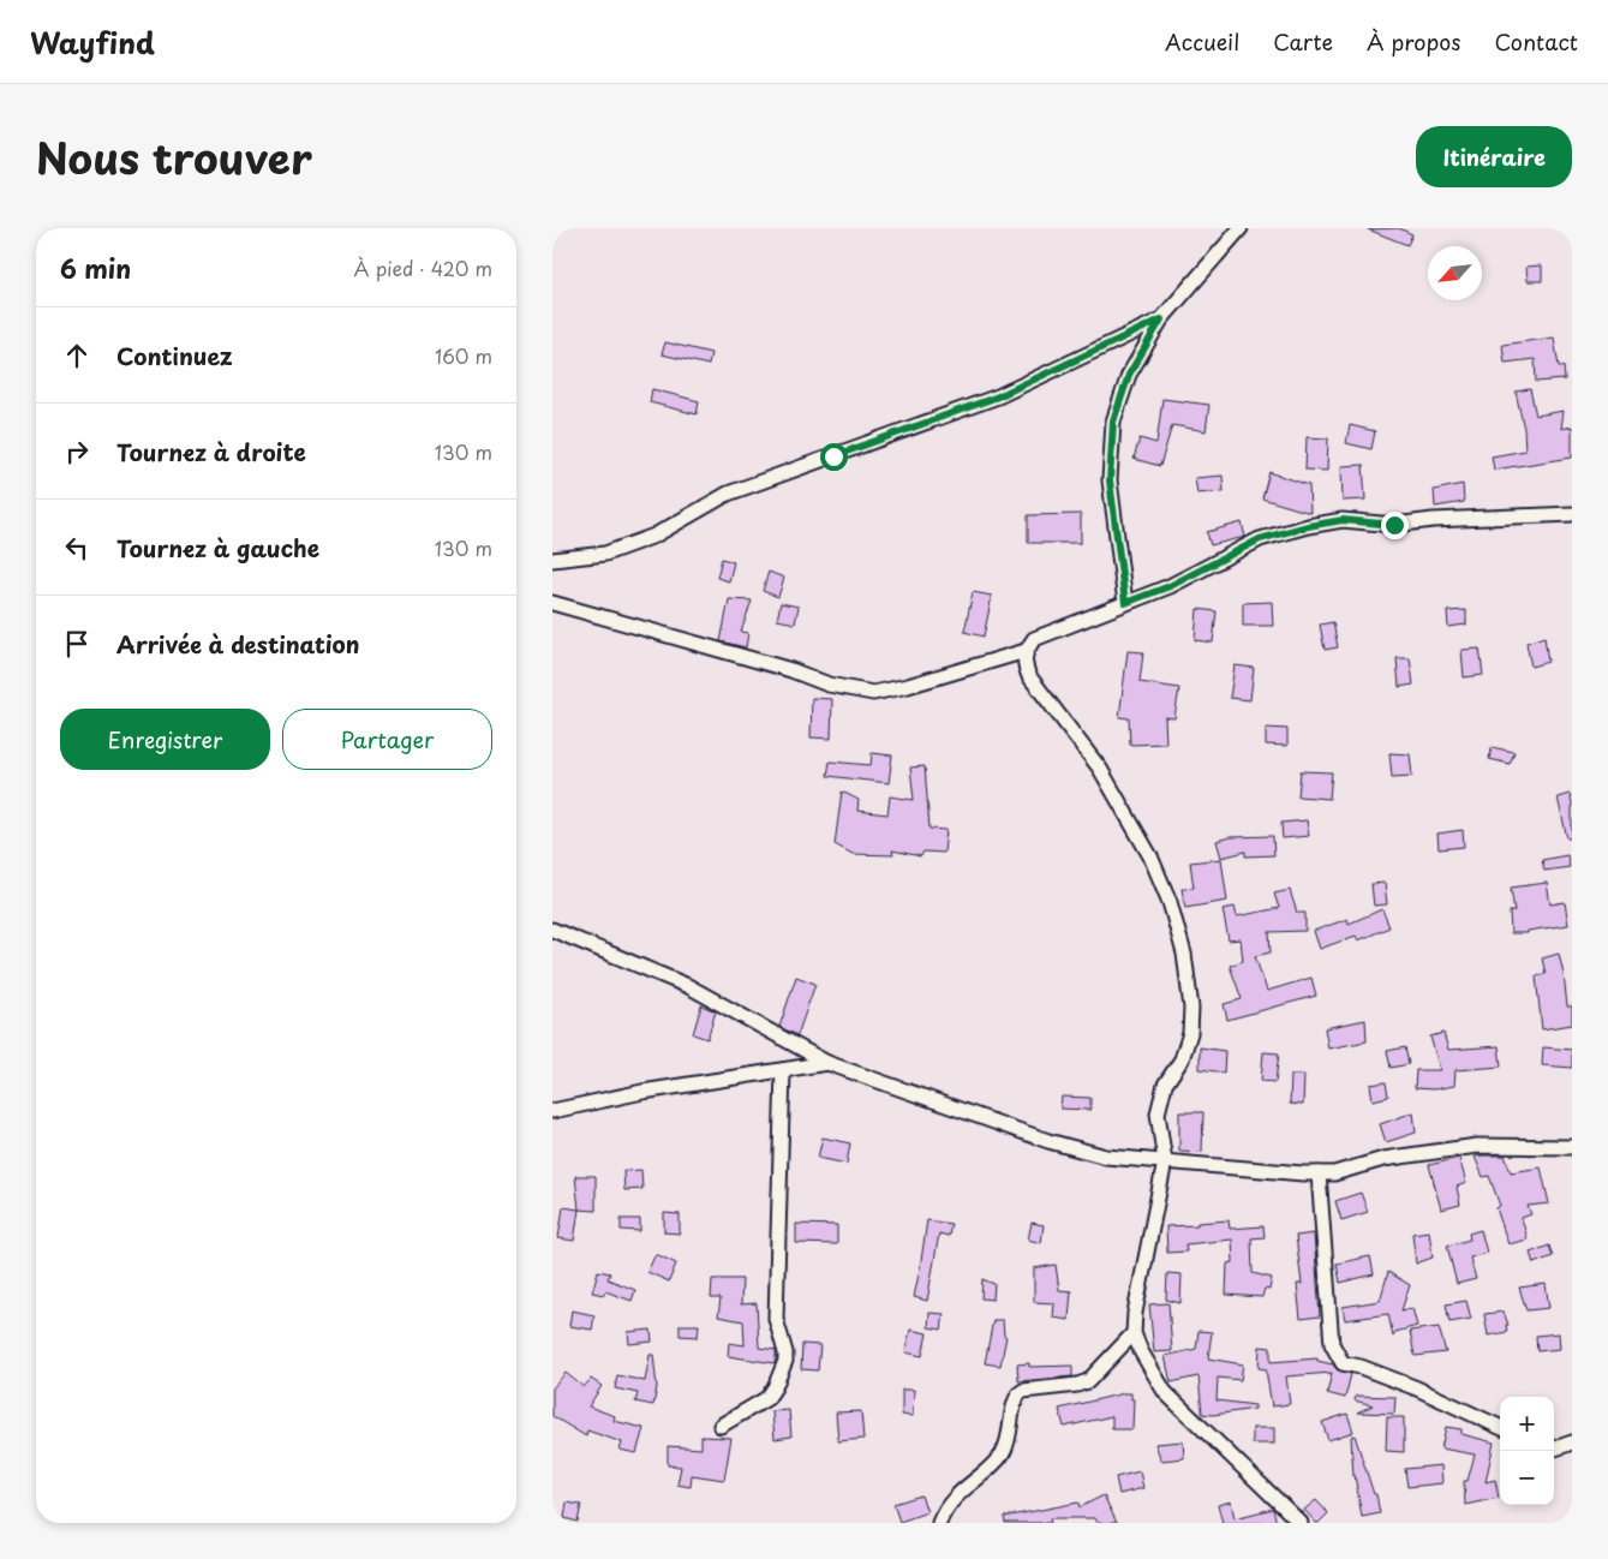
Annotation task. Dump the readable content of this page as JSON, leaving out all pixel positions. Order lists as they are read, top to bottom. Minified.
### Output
{"north":"bottom left","page":{"header":"Wayfind","nav":["Accueil","Carte","À propos","Contact"],"title":"Nous trouver","buttons":["Itinéraire",["Enregistrer","Partager"]],"heading":["6 min","À pied · 420 m"],"list":[["Continuez","160 m"],["Tournez à droite","130 m"],["Tournez à gauche","130 m"],"Arrivée à destination"],"map_buttons":["+","−"]}}
